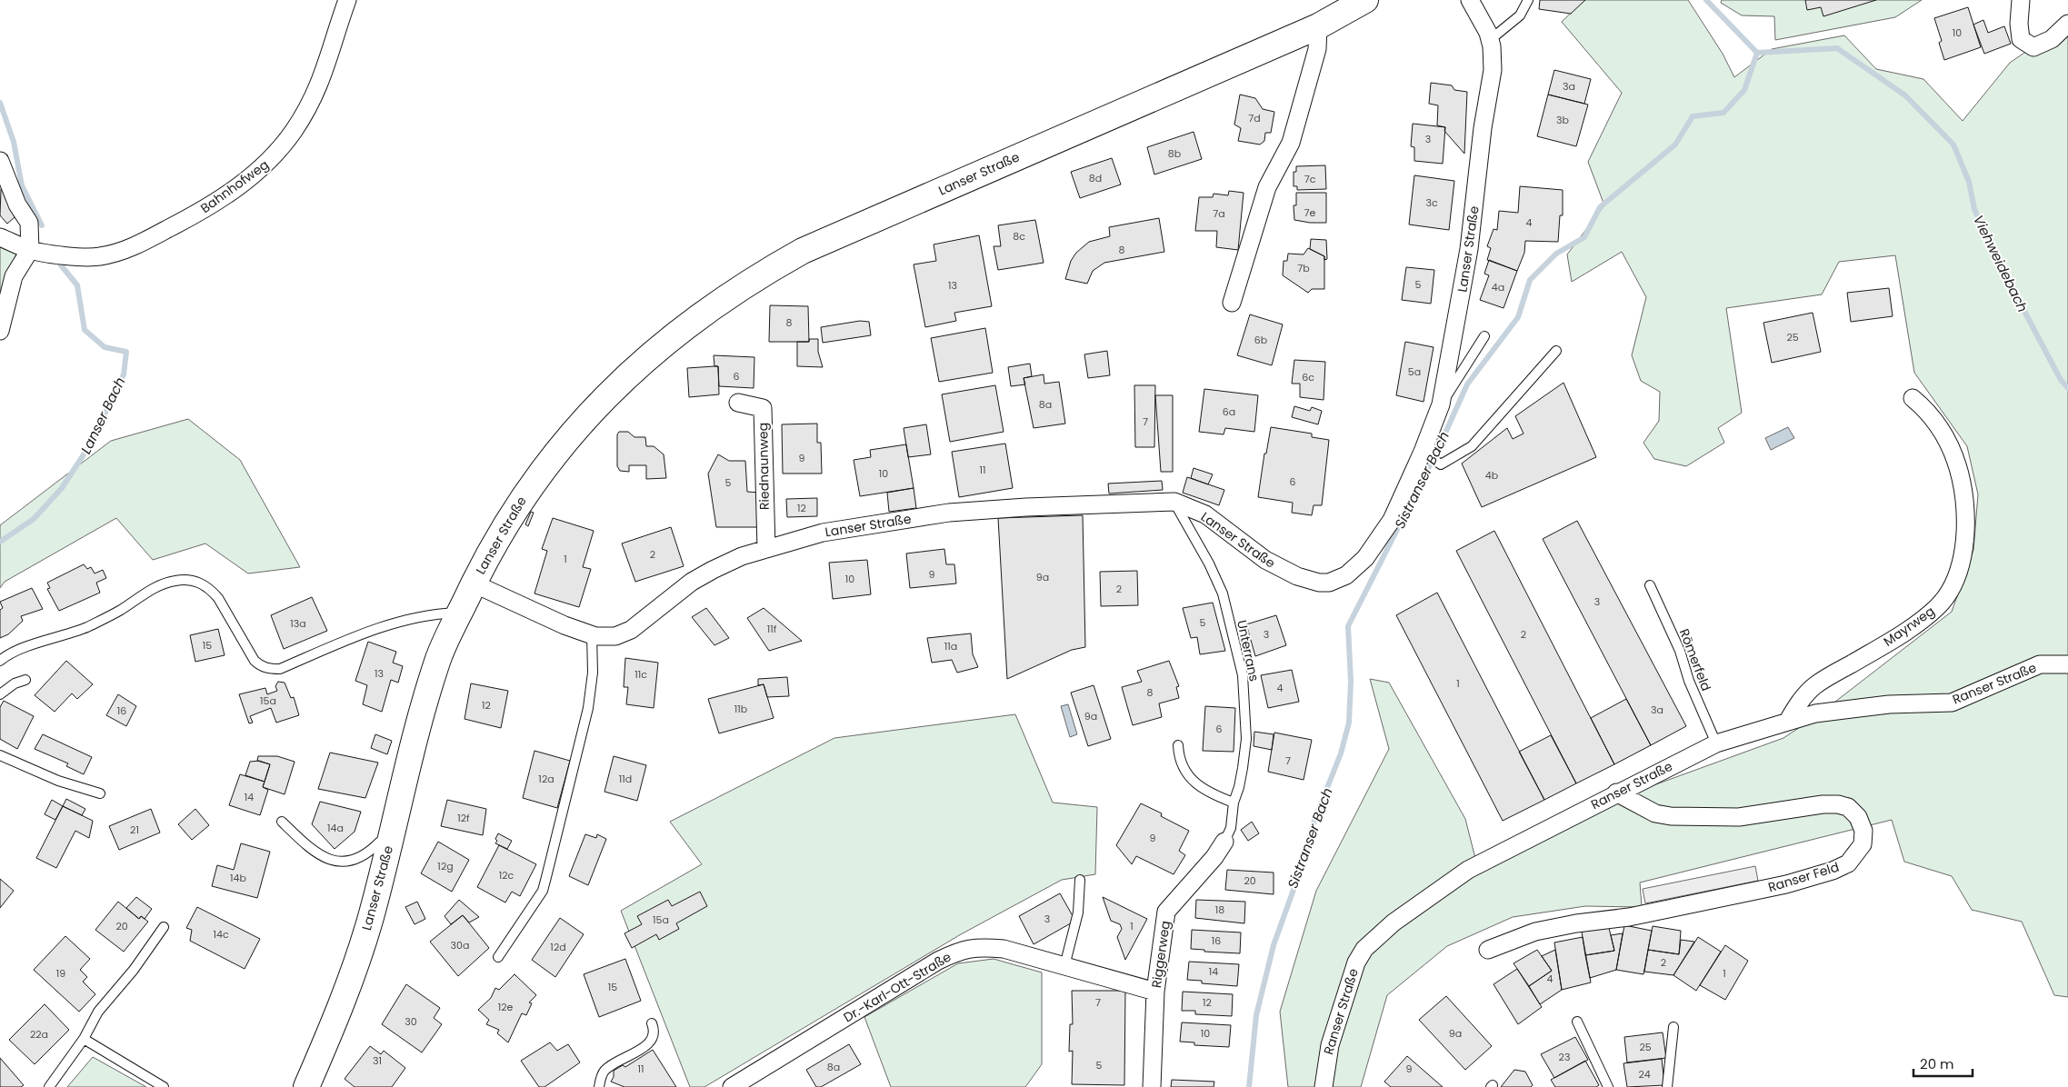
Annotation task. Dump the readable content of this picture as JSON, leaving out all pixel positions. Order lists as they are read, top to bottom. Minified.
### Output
{"streets":{"main road":["Lanser Straße"],"street":["Bahnhofweg","Riednaunweg","Mayrweg","Ranser Straße","Ranser Feld","Riggerweg","Dr.-Karl-Ott-Straße"],"lane":["Unterrans","Römerfeld"]},"crossings":[["Lanser Straße","Riednaunweg"],["Lanser Straße","Unterrans"],["Mayrweg","Ranser Straße"],["Unterrans","Riggerweg"],["Römerfeld","Ranser Straße"],["Ranser Straße","Ranser Feld"],["Riggerweg","Dr.-Karl-Ott-Straße"]],"water":["Viehweidebach","Lanser Bach","Sistranser Bach"],"house_numbers":["10","3a","7d","3b","3","8b","8d","7c","3c","7e","7a","4","8c","8","7b","5","13","4a","8","25","6b","5a","6","6c","8a","6a","7","9","11","10","4b","6","5","12","2","1","9","9a","10","2","3","5","13a","11f","3","2","15","11a","13","11c","1","4","8","15a","12","11b","3a","16","9a","6","7","12a","11d","14","12f","14a","21","9","12g","12c","14b","20","18","3","15a","20","1","14c","16","30a","12d","2","14","19","1","4","15","7","12","12e","30","10","9a","22a","25","23","31","5","8a","11","9","24"],"scale_bar":"20 m"}
